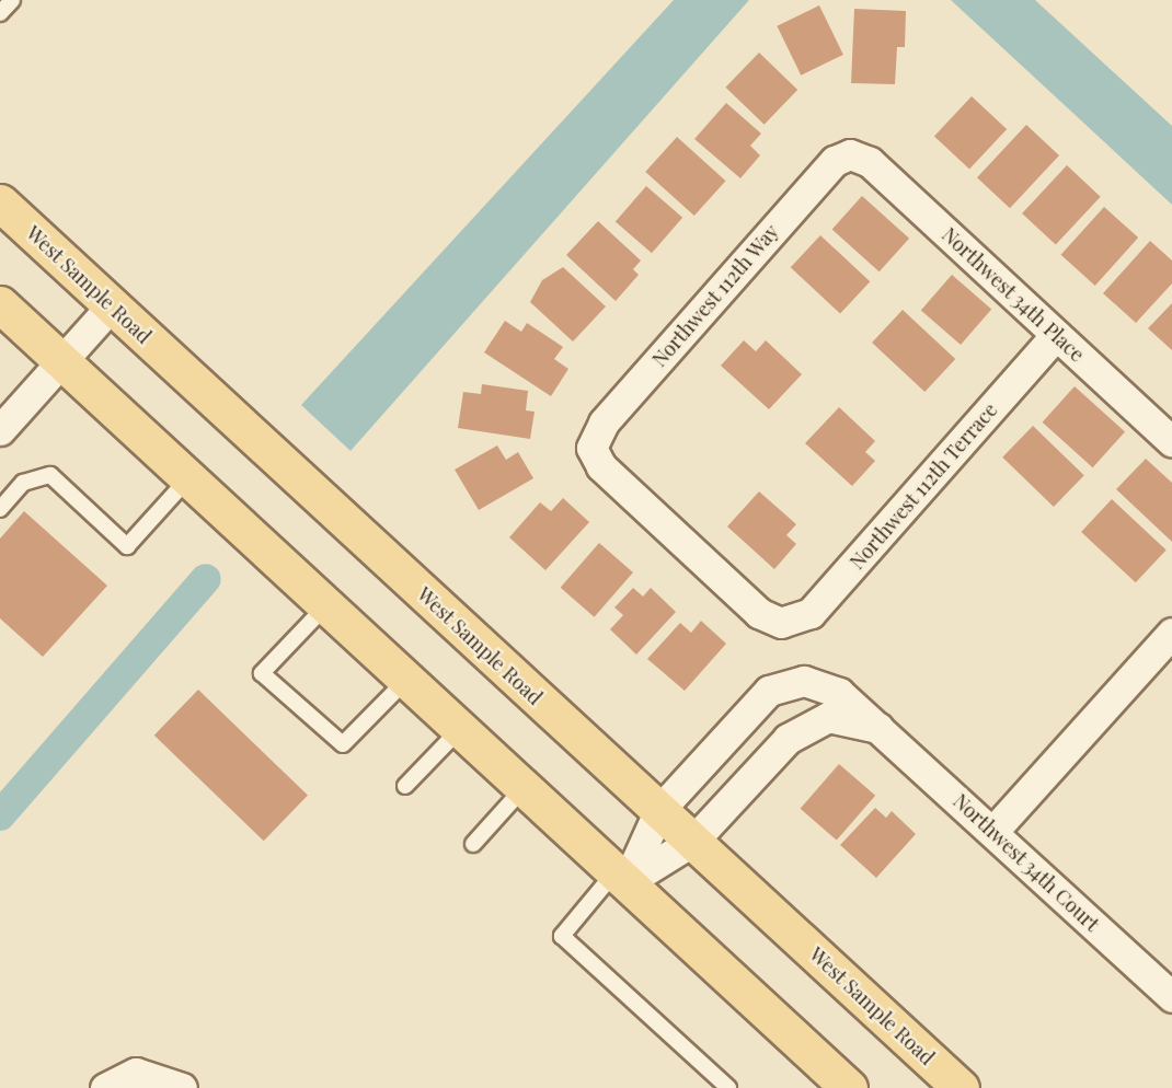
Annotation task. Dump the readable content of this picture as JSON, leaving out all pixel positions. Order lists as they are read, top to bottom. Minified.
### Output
{"streets":{"main road":["West Sample Road"],"street":["Northwest 34th Place","Northwest 112th Way","Northwest 112th Terrace","Northwest 34th Court"]},"crossings":[["West Sample Road","Northwest 34th Court"],["Northwest 34th Place","Northwest 112th Way"],["Northwest 34th Place","Northwest 112th Terrace"],["Northwest 112th Way","Northwest 112th Terrace"]]}
